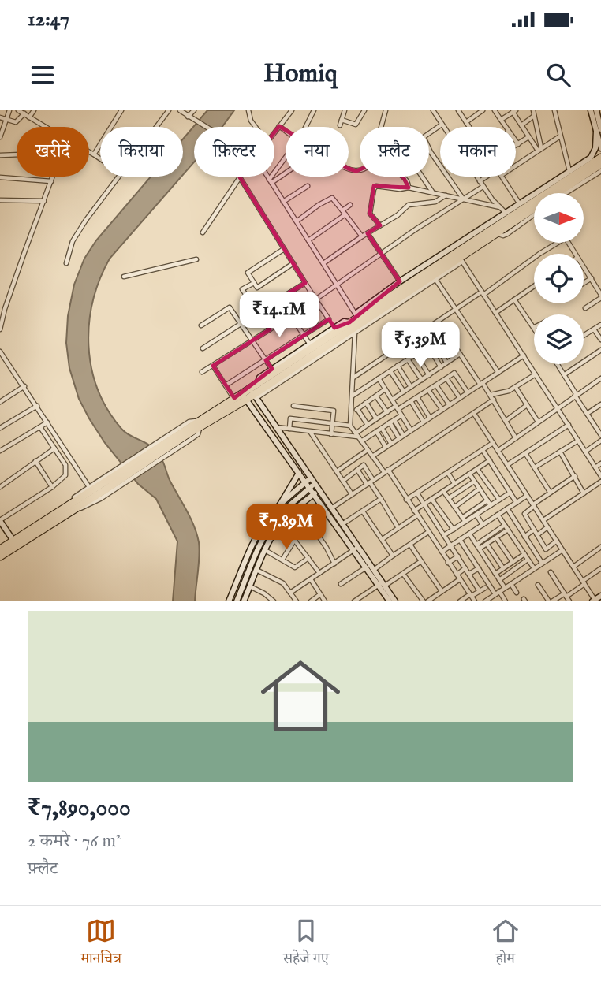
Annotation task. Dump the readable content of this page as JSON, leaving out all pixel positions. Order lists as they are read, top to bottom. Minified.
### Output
{"north":"right","page":{"status":"12:47","header":"Homiq","chip":["खरीदें","किराया","फ़िल्टर","नया","फ़्लैट","मकान"],"price":["₹14.1M","₹5.39M","₹7.89M"],"list":[{"name":"₹7,890,000","note":"2 कमरे · 76 m² · फ़्लैट"}],"tabs":["मानचित्र","सहेजे गए","होम"]}}
